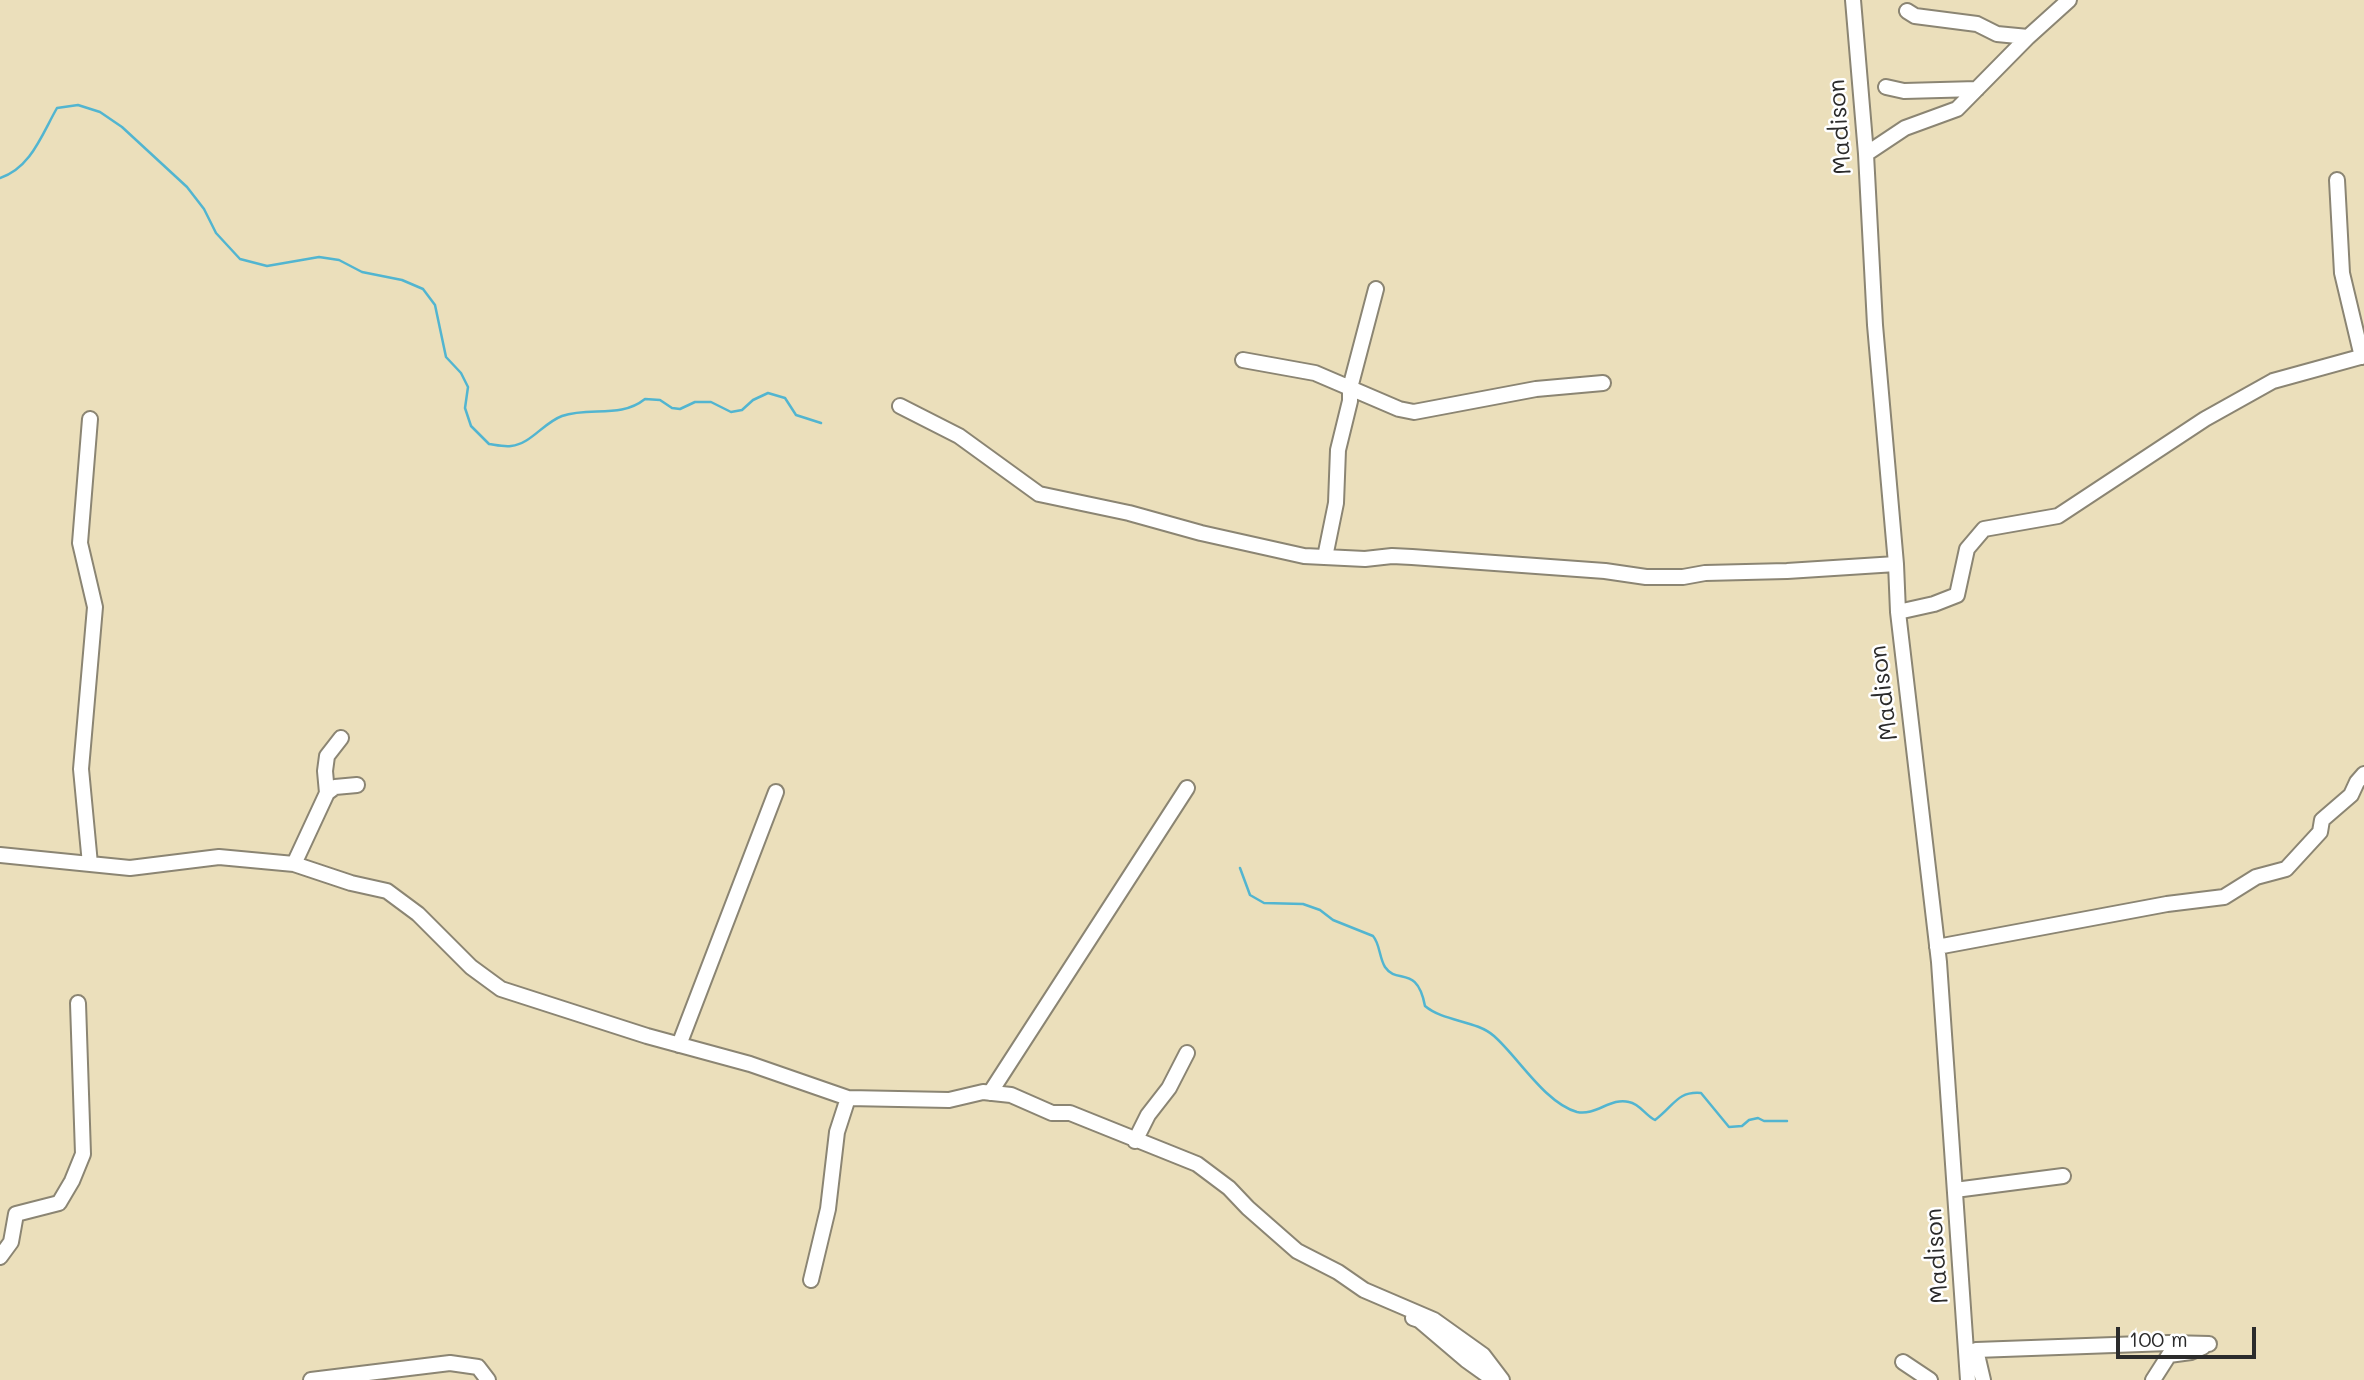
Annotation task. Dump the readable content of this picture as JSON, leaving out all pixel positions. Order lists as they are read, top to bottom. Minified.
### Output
{"streets":{"street":["Madison"]},"scale_bar":"100 m"}
